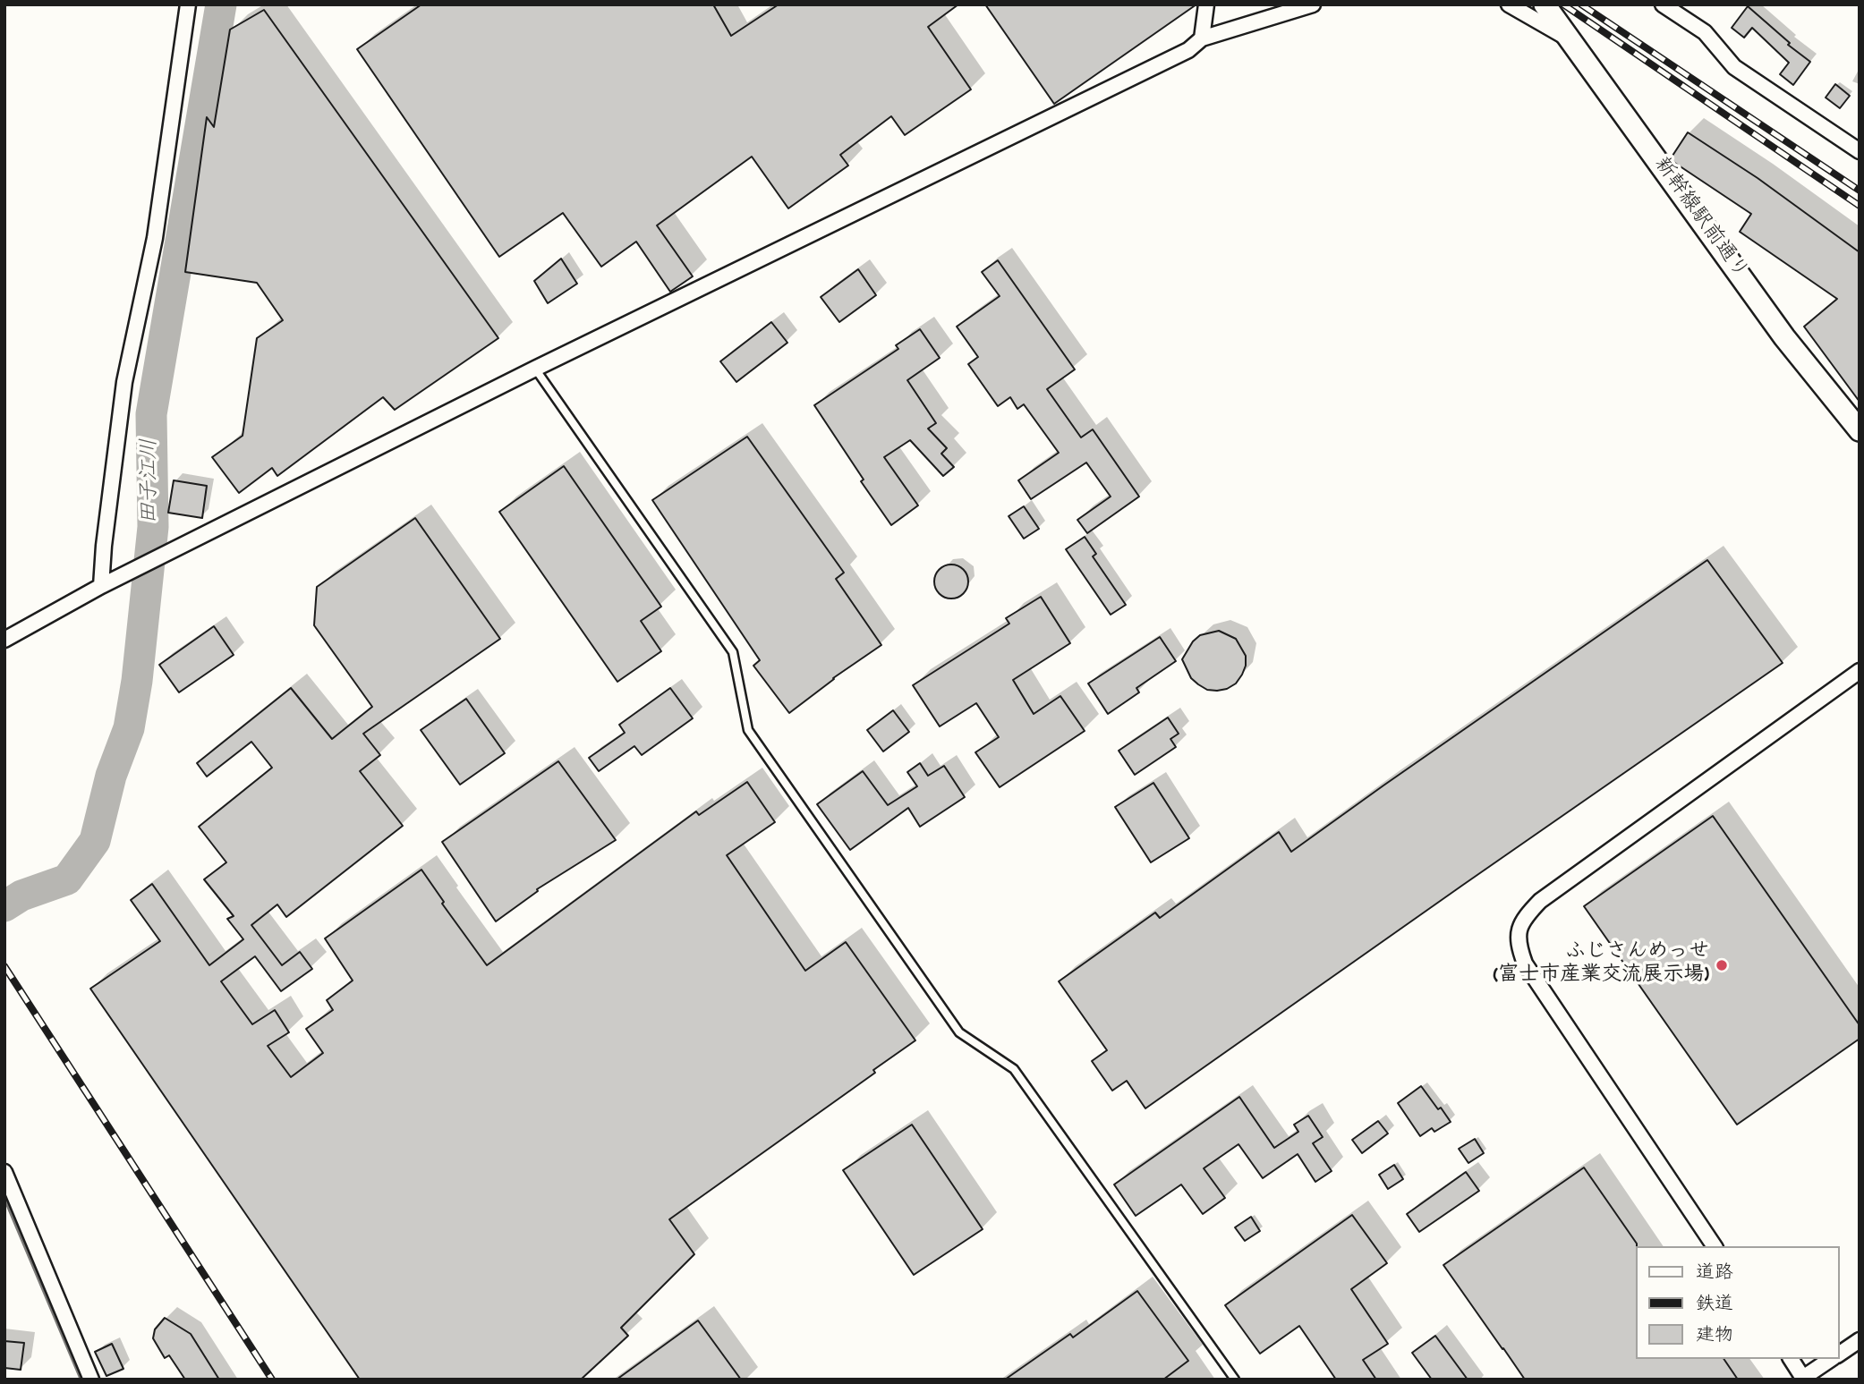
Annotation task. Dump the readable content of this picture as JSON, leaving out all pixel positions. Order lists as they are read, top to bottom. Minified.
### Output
{"streets":{"street":["新幹線駅前通り"]},"water":["田子江川"],"places":["ふじさんめっせ (富士市産業交流展示場)"],"legend":["道路","鉄道","建物"]}
